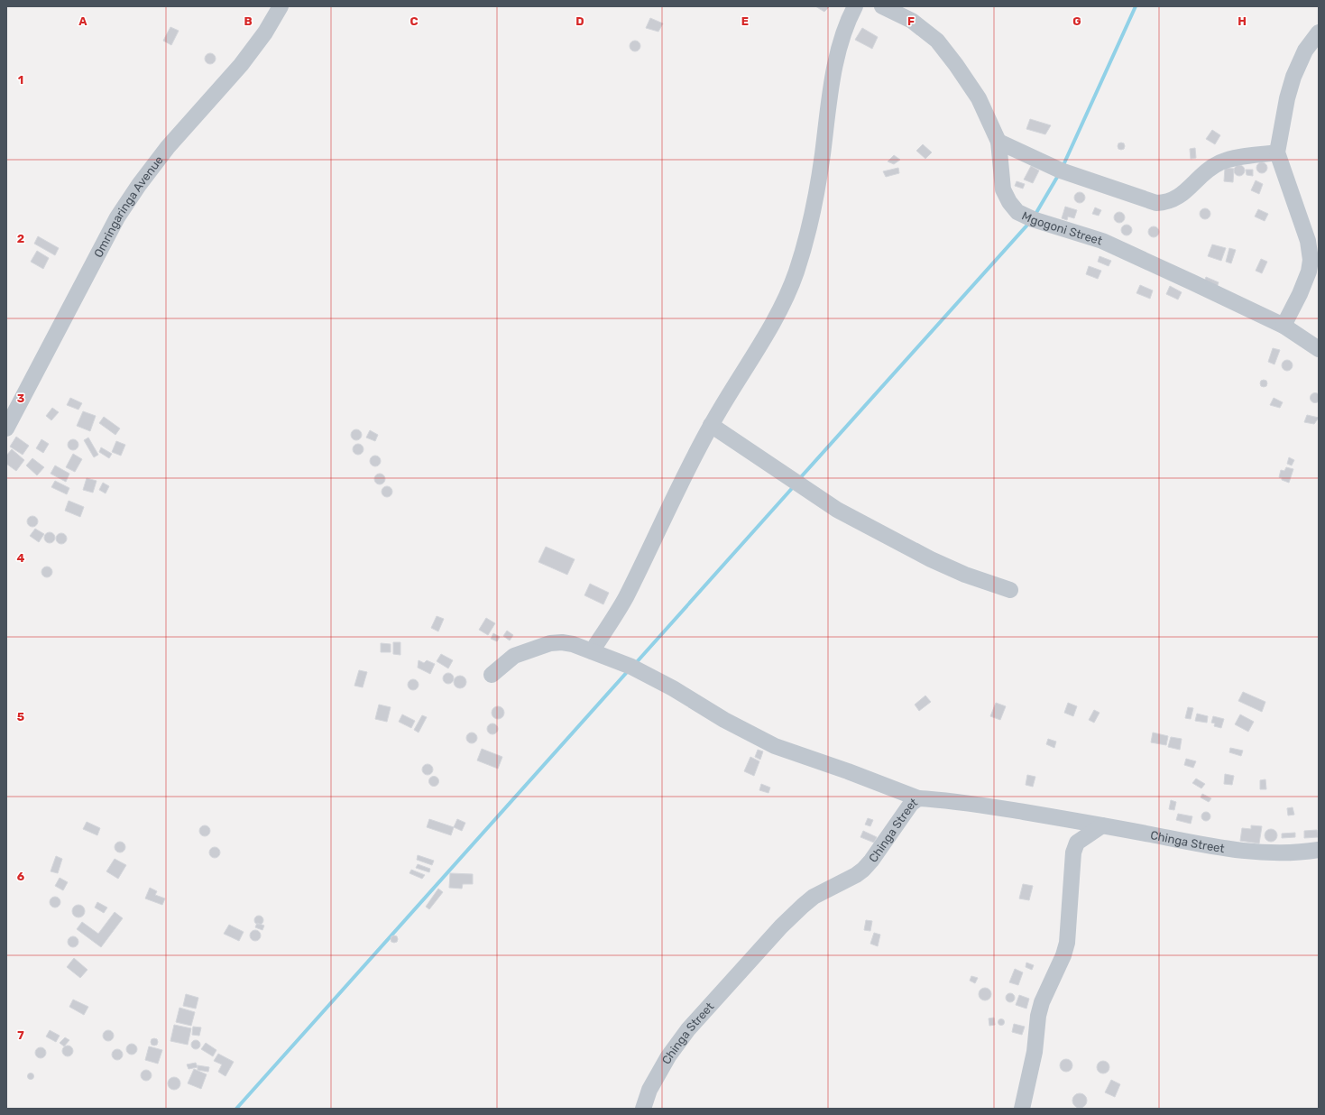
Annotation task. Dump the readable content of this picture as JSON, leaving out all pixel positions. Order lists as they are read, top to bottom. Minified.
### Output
{"streets":{"street":["Omringaringa Avenue","Mgogoni Street","Chinga Street"]},"grid":{"columns":["A","B","C","D","E","F","G","H"],"rows":["1","2","3","4","5","6","7"]}}
